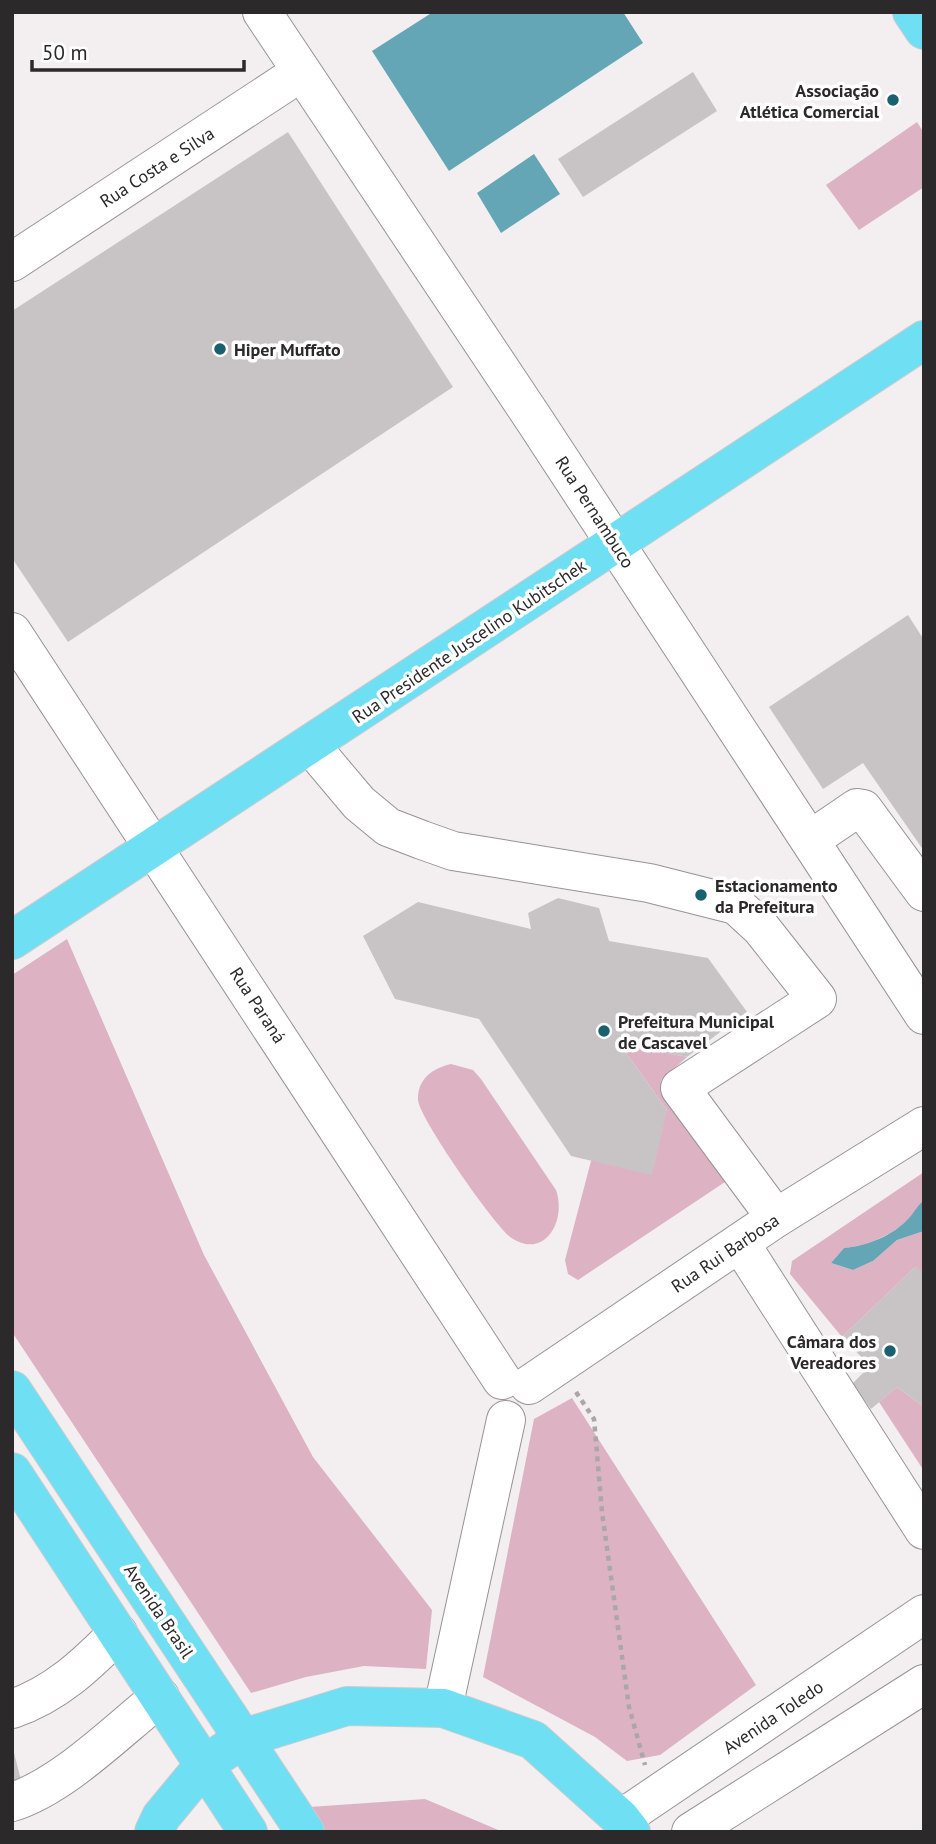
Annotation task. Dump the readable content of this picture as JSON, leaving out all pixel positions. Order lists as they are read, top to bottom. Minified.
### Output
{"streets":{"main road":["Rua Presidente Juscelino Kubitschek","Avenida Brasil"],"street":["Rua Costa e Silva","Rua Pernambuco","Rua Paraná","Rua Rui Barbosa","Avenida Toledo"]},"crossings":[["Rua Costa e Silva","Rua Pernambuco"],["Rua Pernambuco","Rua Presidente Juscelino Kubitschek"],["Rua Presidente Juscelino Kubitschek","Rua Paraná"],["Rua Paraná","Rua Rui Barbosa"]],"places":["Associação Atlética Comercial","Hiper Muffato","Estacionamento da Prefeitura","Prefeitura Municipal de Cascavel","Câmara dos Vereadores"],"scale_bar":"50 m"}
